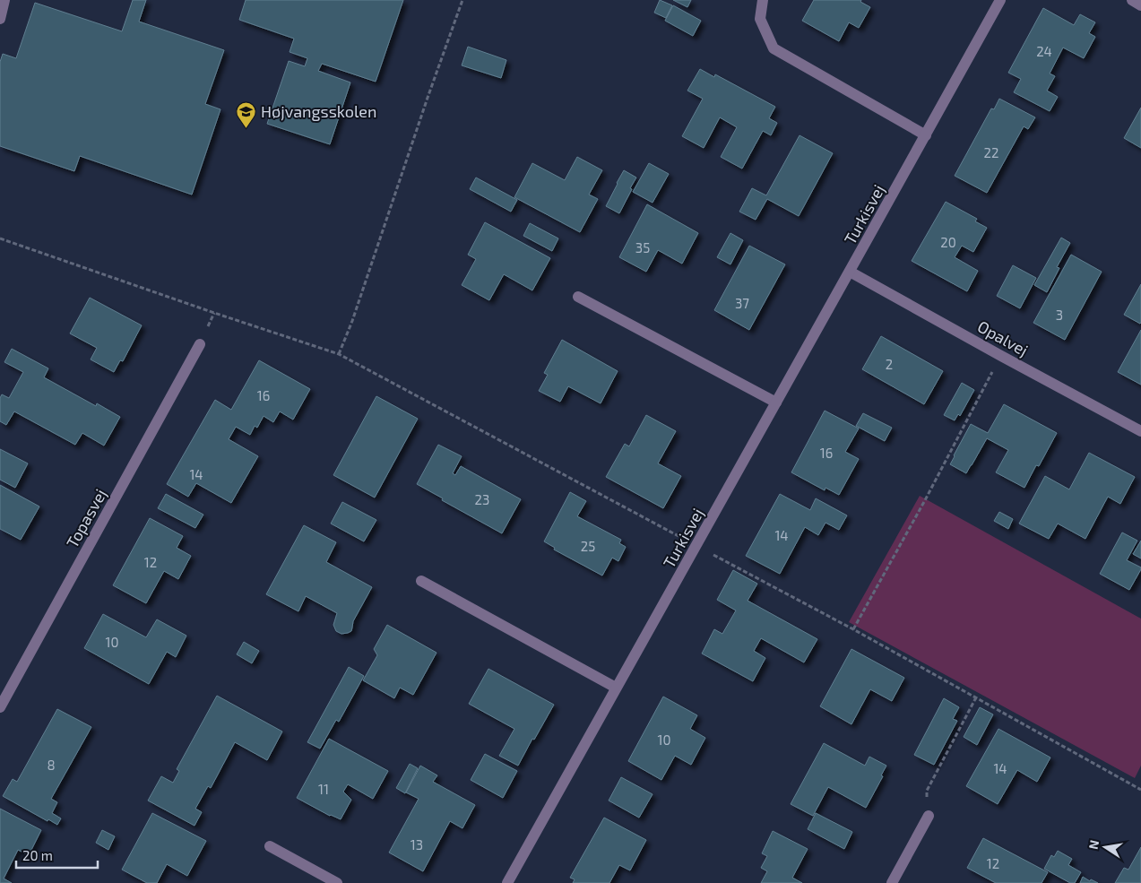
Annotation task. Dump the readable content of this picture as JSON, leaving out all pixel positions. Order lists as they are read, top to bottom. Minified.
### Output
{"streets":{"street":["Turkisvej","Opalvej","Topasvej"]},"crossings":[["Turkisvej","Opalvej"]],"places":{"school or university":["Højvangsskolen"]},"house_numbers":["24","22","20","35","37","3","2","16","16","14","23","14","25","12","10","10","8","14","11","13","12"],"scale_bar":"20 m","north":"left"}
